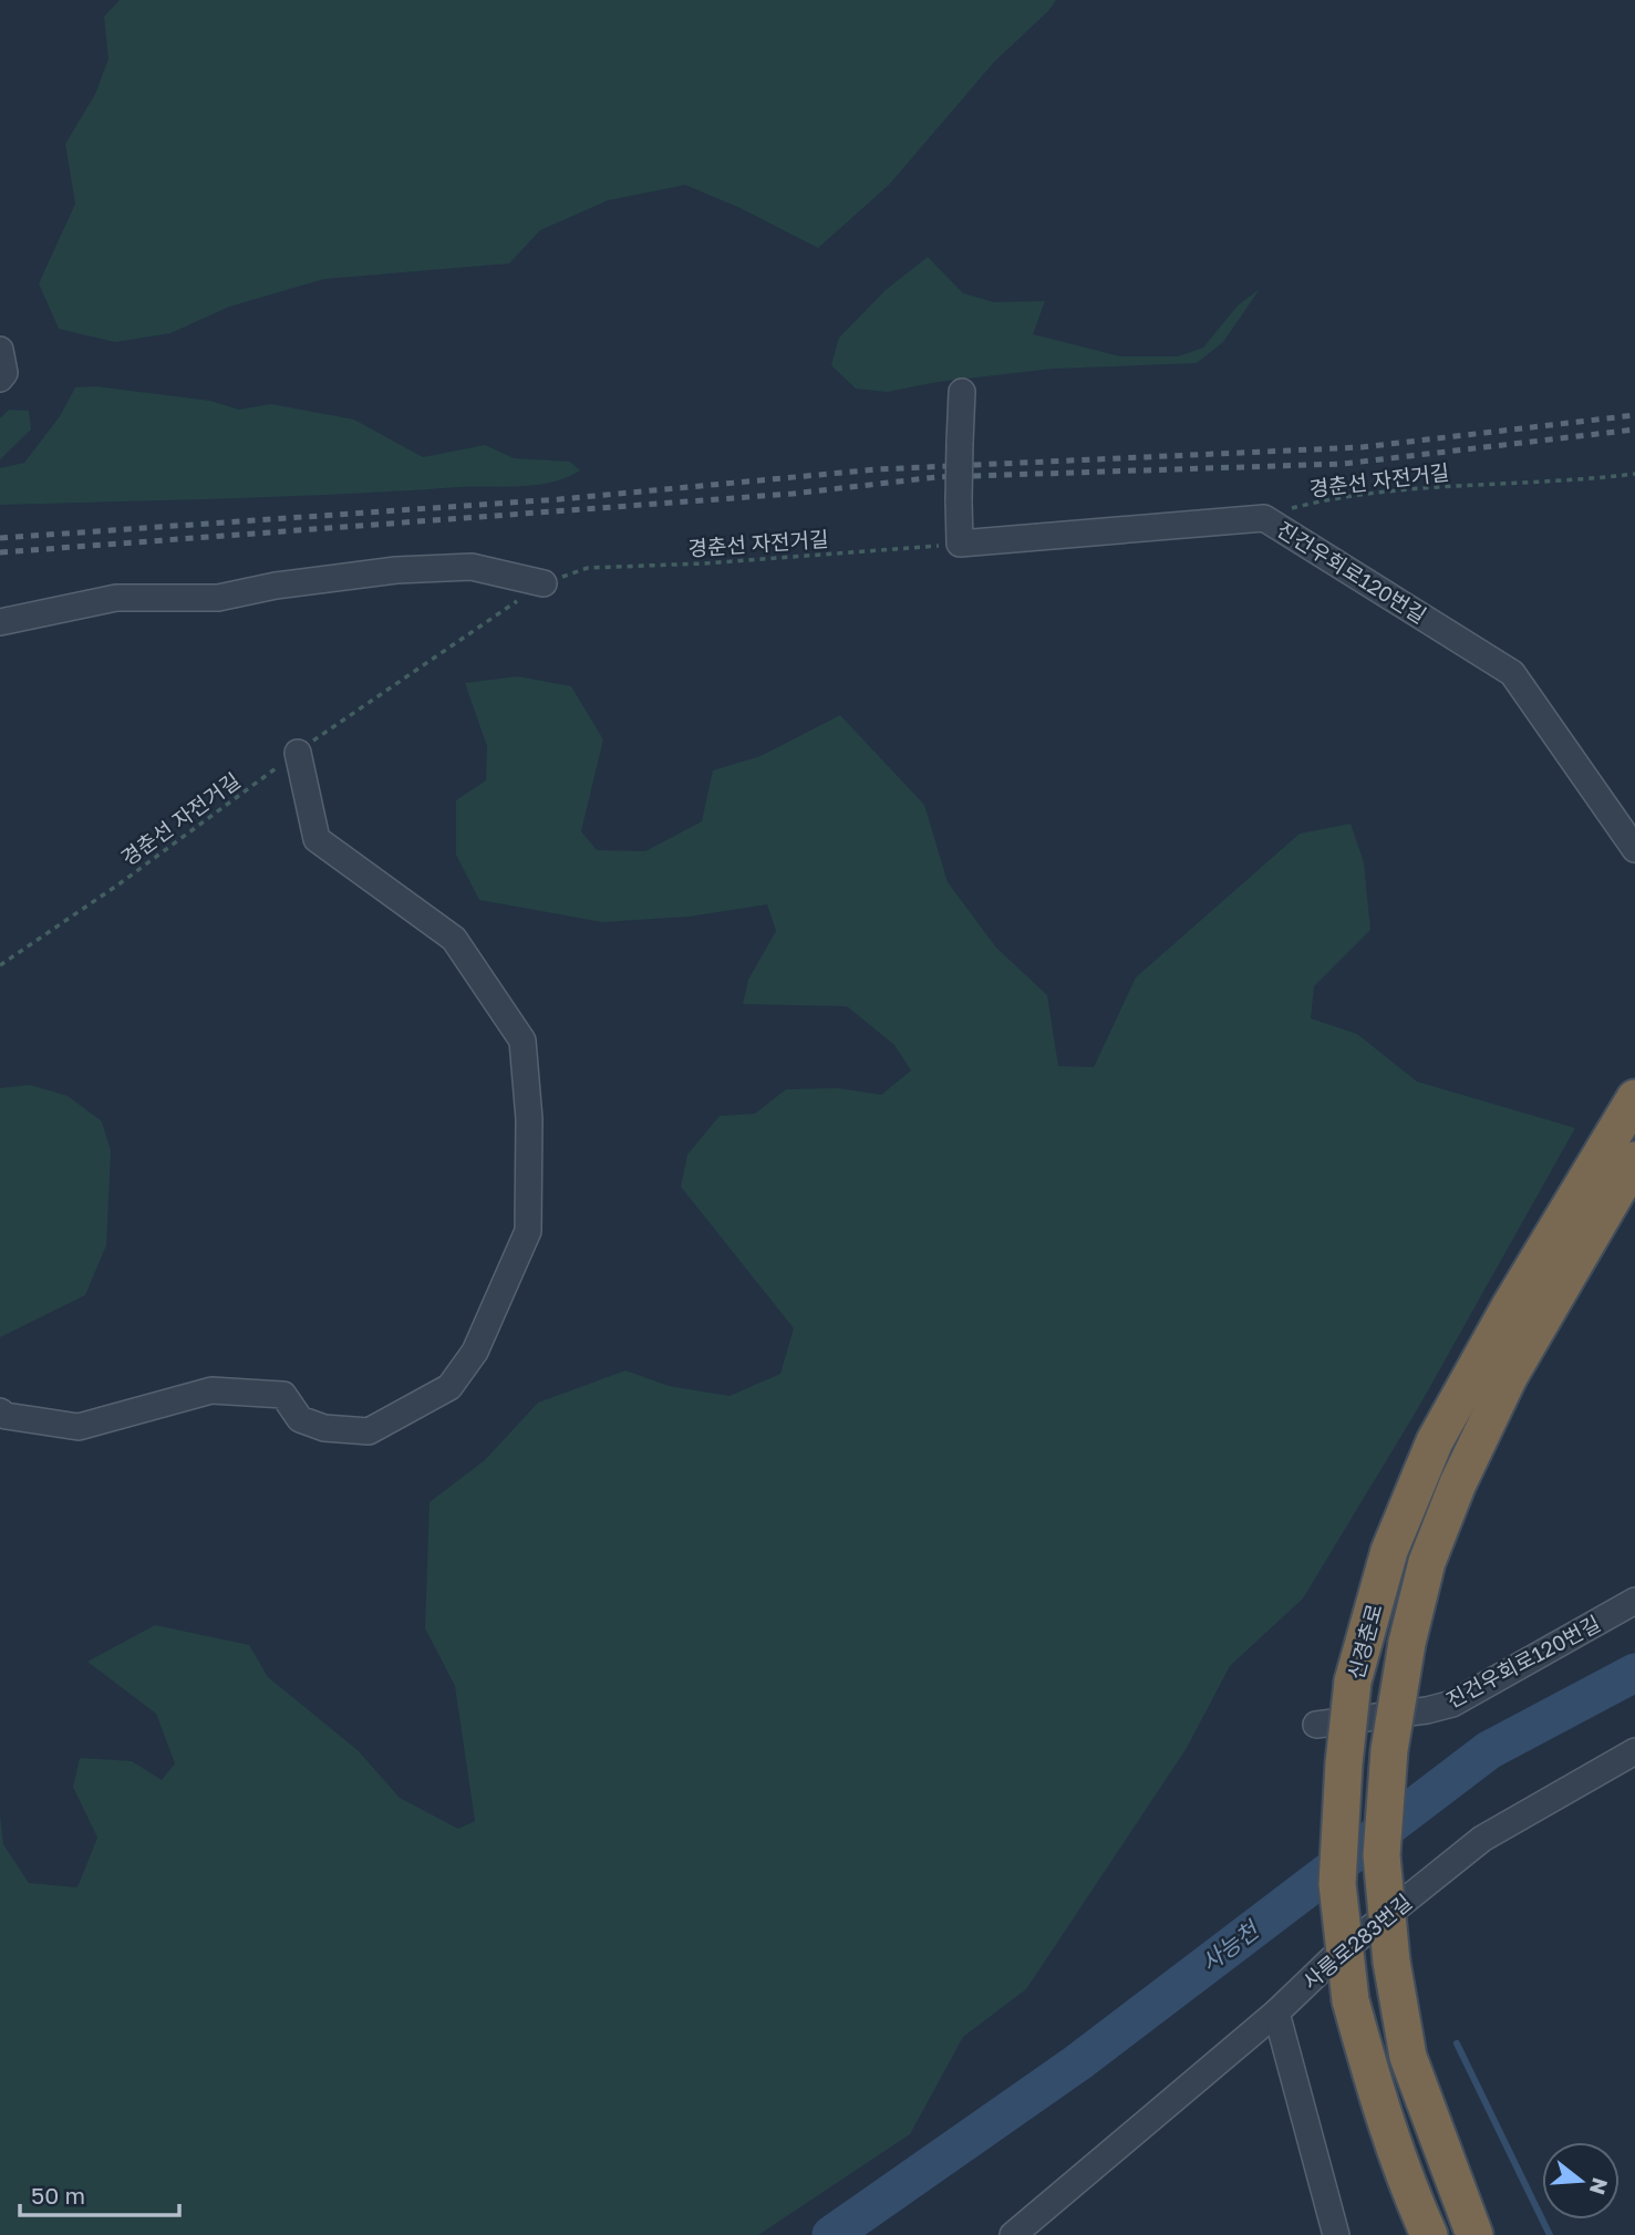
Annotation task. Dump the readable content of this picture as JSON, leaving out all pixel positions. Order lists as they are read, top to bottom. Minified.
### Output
{"streets":{"highway":["신경춘로"],"street":["진건우회로120번길","사릉로283번길"],"path":["경춘선 자전거길"]},"crossings":[["경춘선 자전거길","진건우회로120번길"]],"water":["사능천"],"scale_bar":"50 m","north":"right"}
